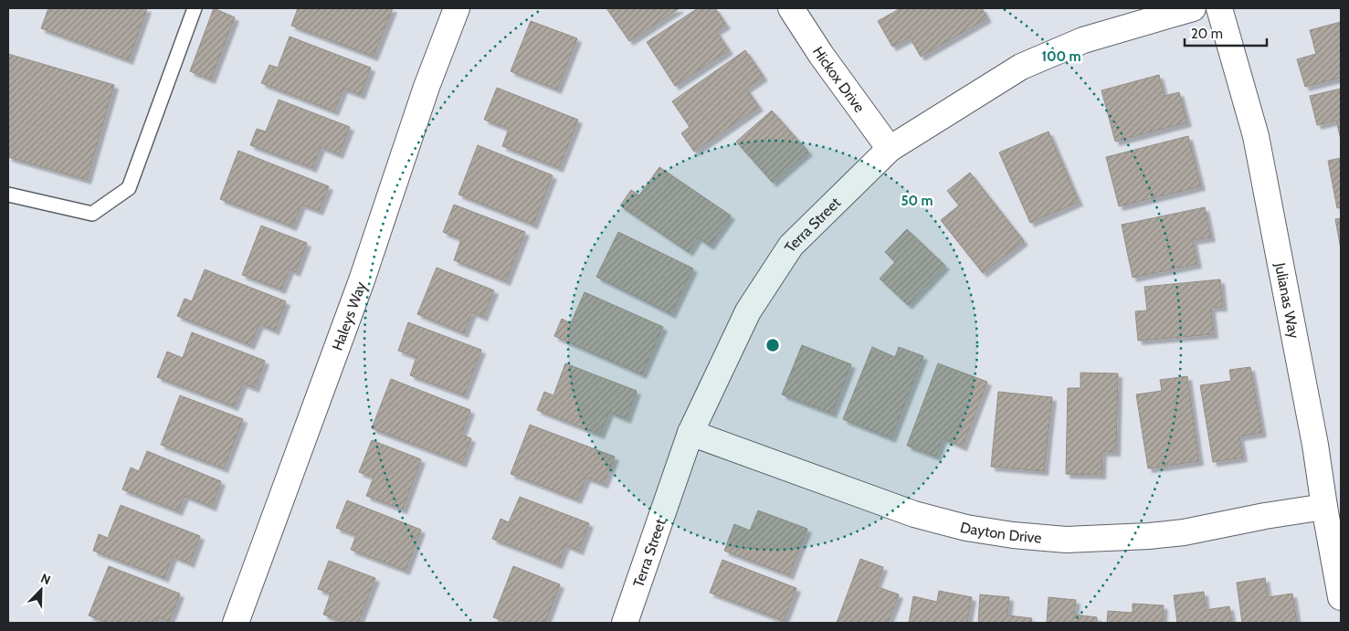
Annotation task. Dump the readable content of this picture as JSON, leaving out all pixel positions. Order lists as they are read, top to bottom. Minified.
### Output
{"streets":{"street":["Hickox Drive","Terra Street","Julianas Way","Haleys Way","Dayton Drive"]},"crossings":[["Hickox Drive","Terra Street"],["Terra Street","Dayton Drive"],["Julianas Way","Dayton Drive"]],"scale_bar":"20 m","north":"top right","rings":["100 m","50 m"]}
